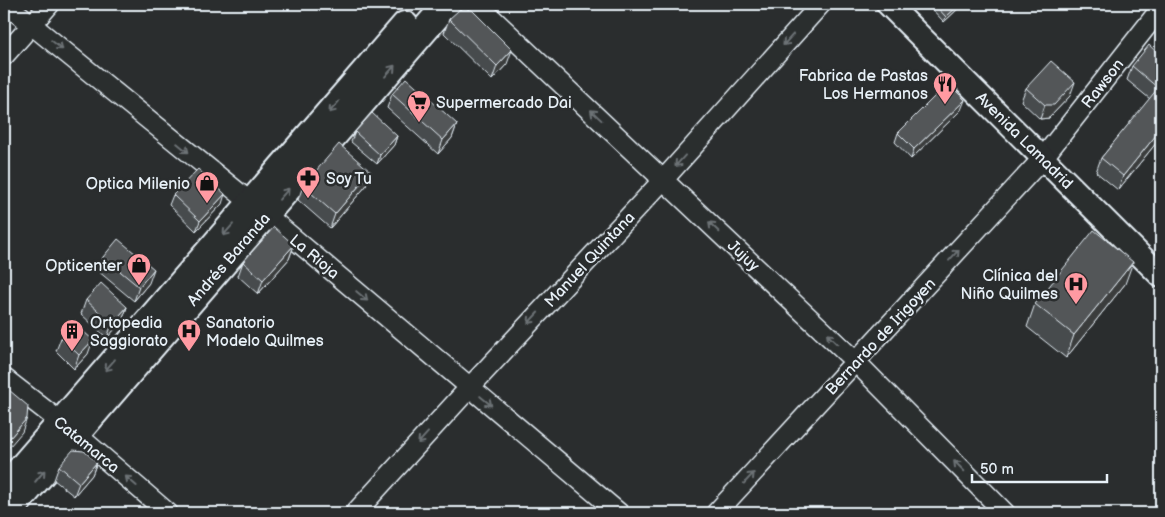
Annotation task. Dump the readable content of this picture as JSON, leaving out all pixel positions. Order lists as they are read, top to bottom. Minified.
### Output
{"streets":{"main road":["Andrés Baranda"],"street":["Rawson","Avenida Lamadrid","Jujuy","La Rioja","Manuel Quintana","Bernardo de Irigoyen","Catamarca"]},"crossings":[["Rawson","Avenida Lamadrid"],["Rawson","Bernardo de Irigoyen"],["Avenida Lamadrid","Bernardo de Irigoyen"],["Jujuy","Manuel Quintana"],["Jujuy","Bernardo de Irigoyen"],["La Rioja","Andrés Baranda"],["La Rioja","Manuel Quintana"],["Andrés Baranda","Catamarca"]],"one_way":["Jujuy","La Rioja","Manuel Quintana","Bernardo de Irigoyen","Catamarca"],"places":{"restaurant":["Fabrica de Pastas Los Hermanos"],"supermarket":["Supermercado Dai"],"pharmacy":["Soy Tu"],"shop":["Optica Milenio","Opticenter"],"hospital":["Clínica del Niño Quilmes","Sanatorio Modelo Quilmes"],"building":["Ortopedia Saggiorato"]},"scale_bar":"50 m"}
